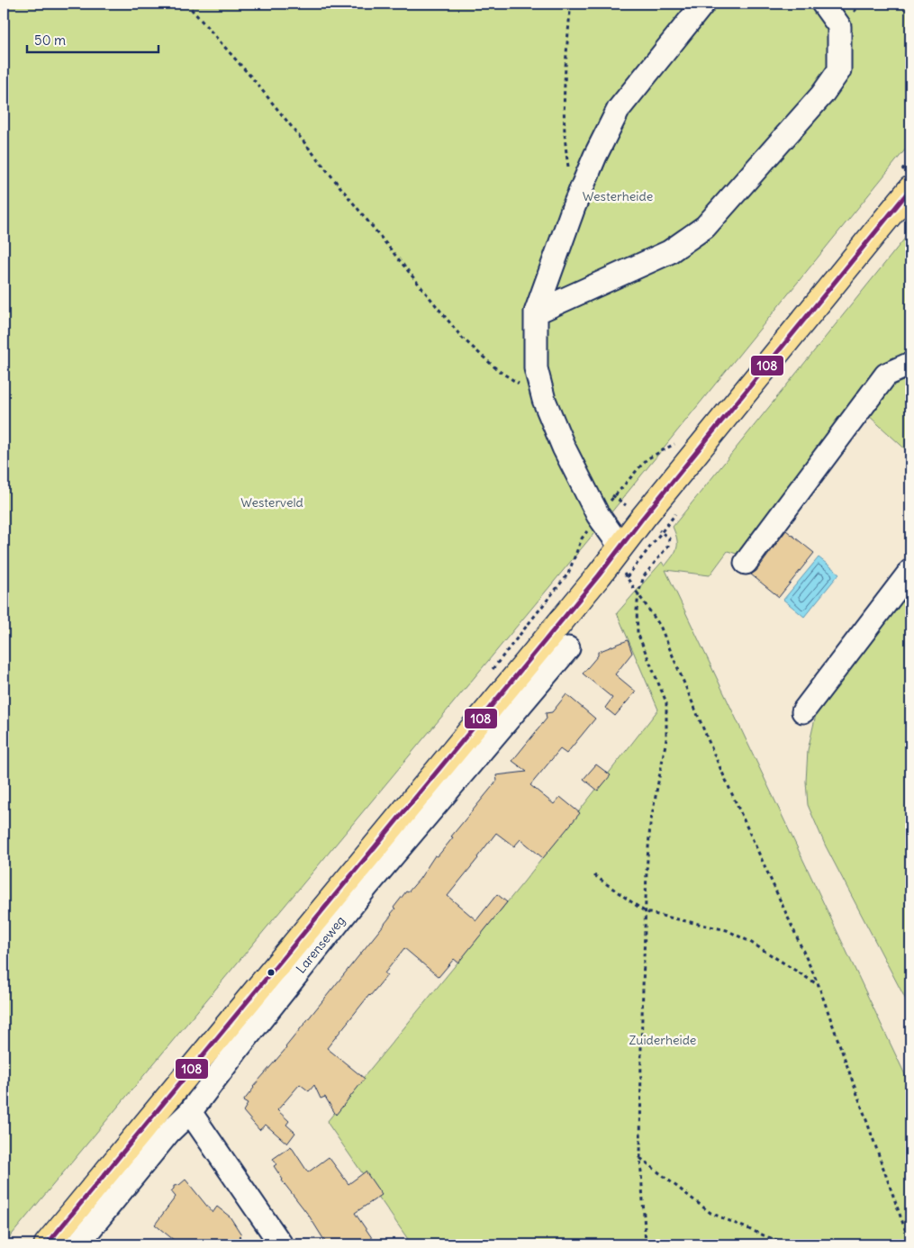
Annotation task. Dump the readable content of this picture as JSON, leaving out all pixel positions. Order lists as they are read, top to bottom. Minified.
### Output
{"streets":{"main road":["Larenseweg"]},"parks":["Westerheide","Westerveld","Zuiderheide"],"lines":["transit line 108"],"scale_bar":"50 m"}
